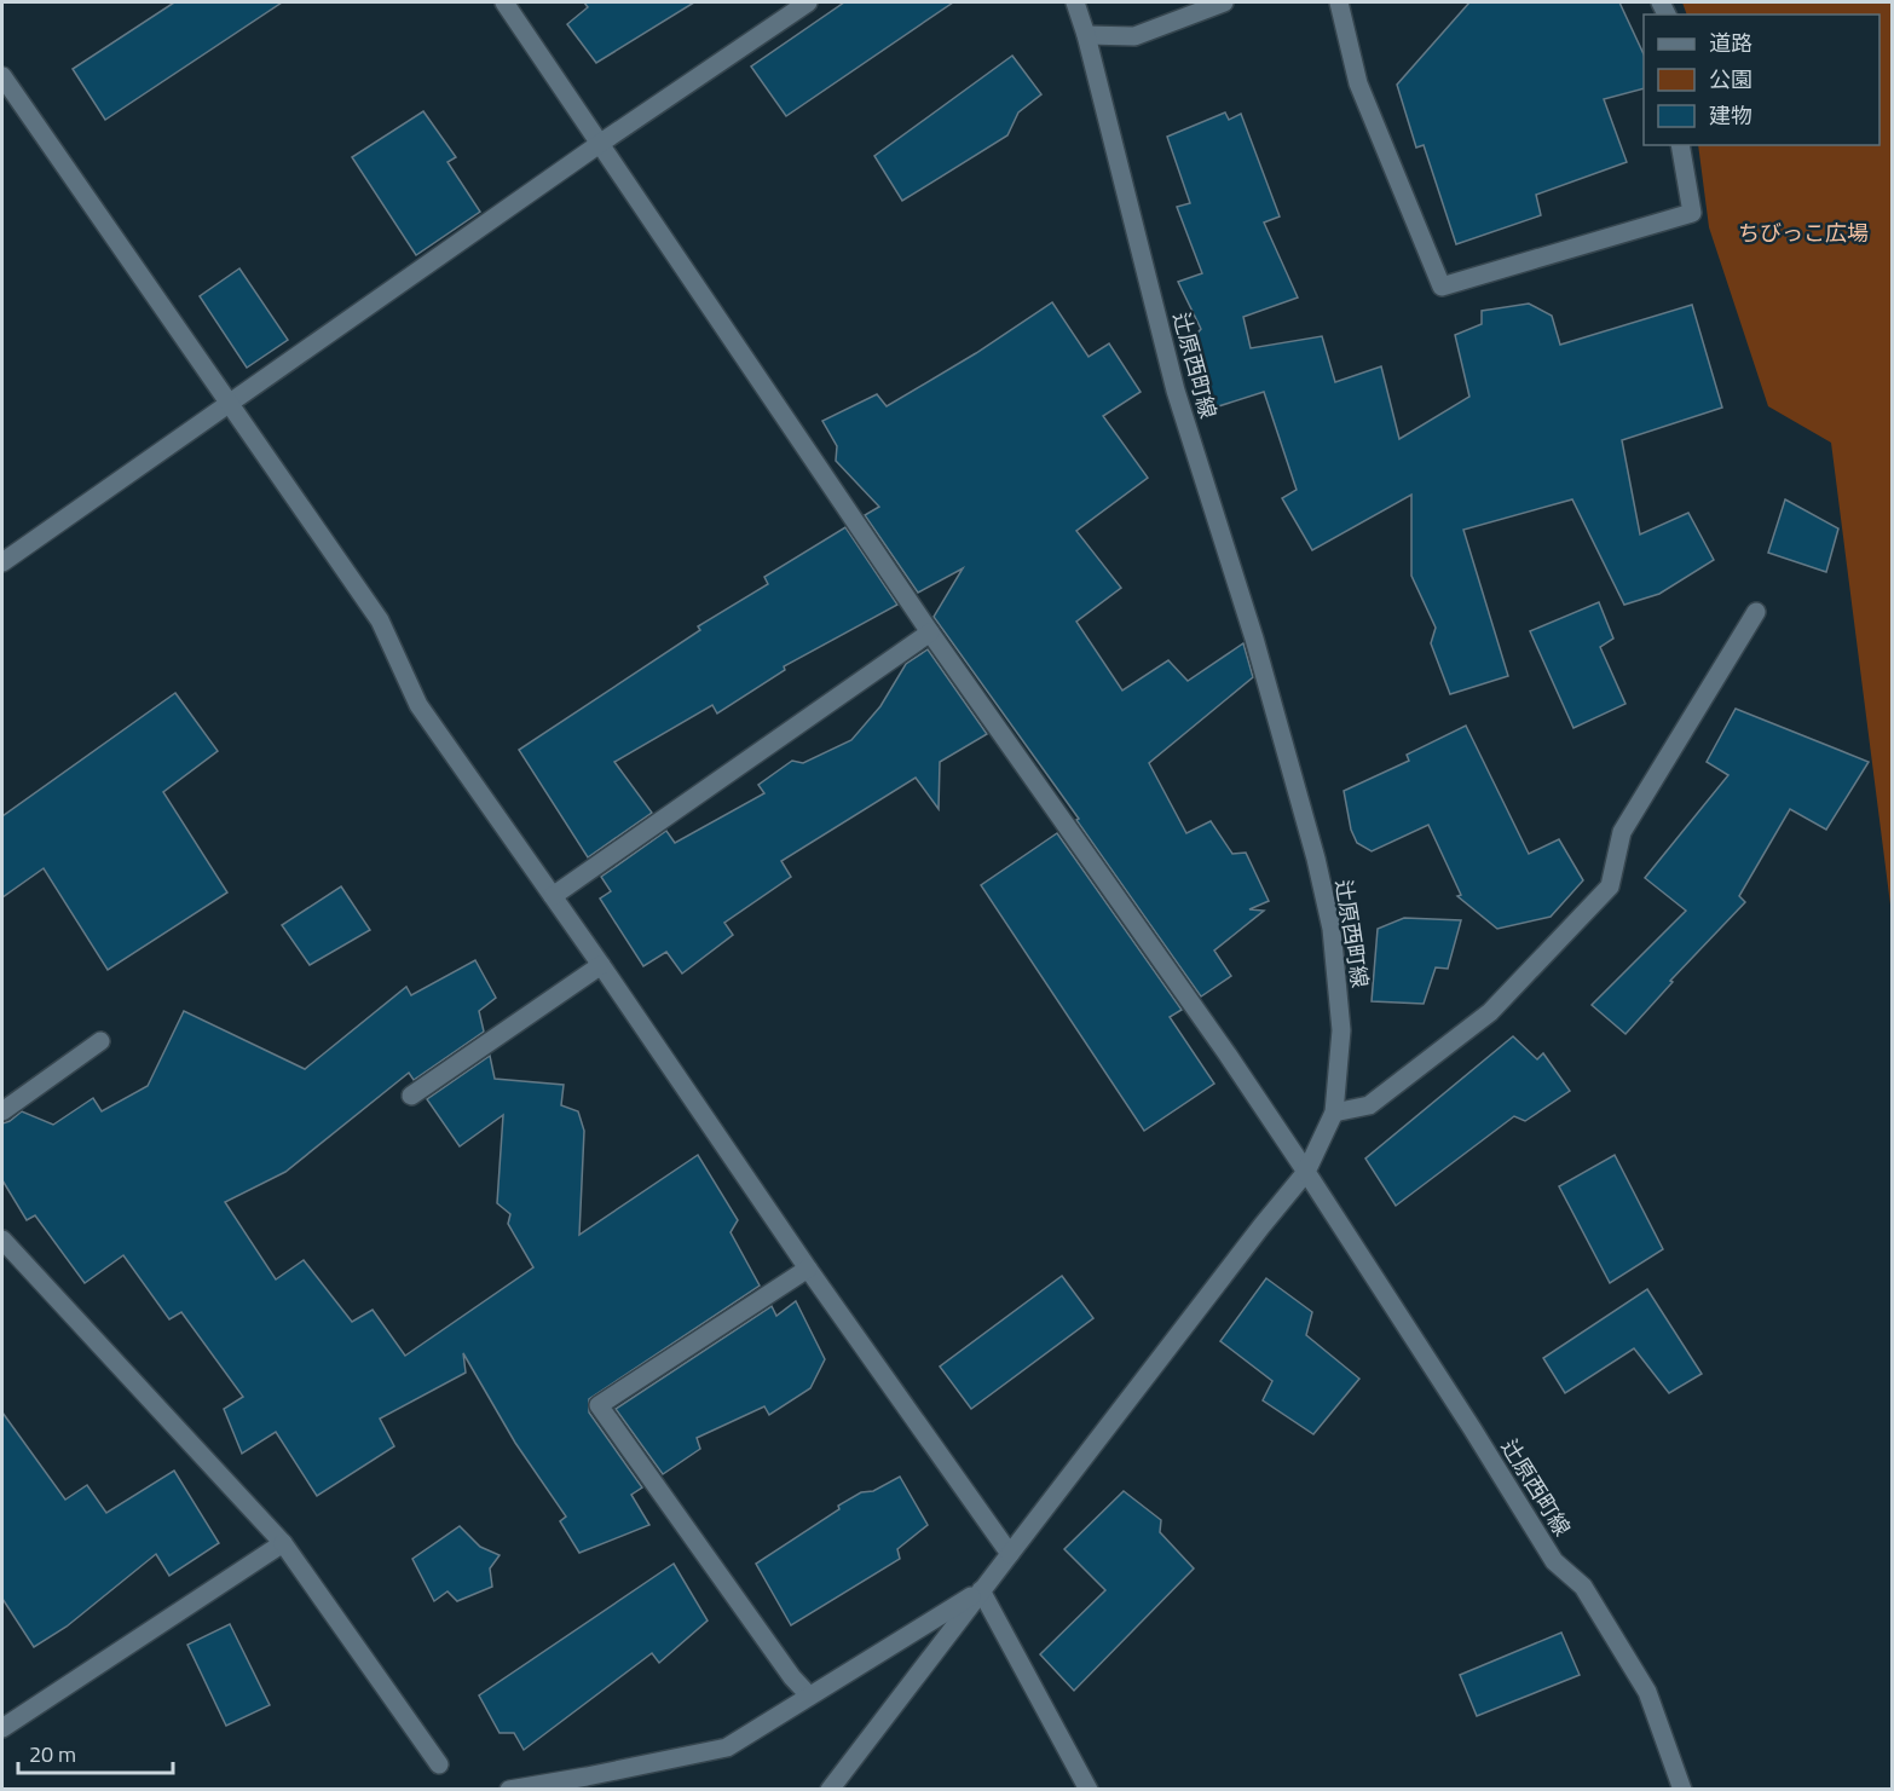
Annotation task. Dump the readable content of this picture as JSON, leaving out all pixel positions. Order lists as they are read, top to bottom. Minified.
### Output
{"streets":{"street":["辻原西町線"]},"parks":["ちびっこ広場"],"legend":["道路","公園","建物"],"scale_bar":"20 m"}
